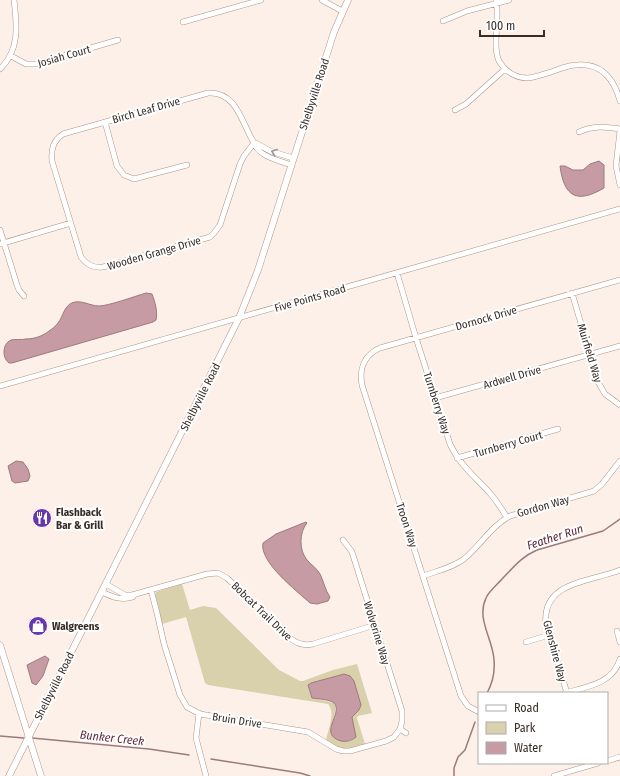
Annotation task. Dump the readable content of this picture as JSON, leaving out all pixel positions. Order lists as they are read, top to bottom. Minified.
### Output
{"streets":{"main road":["Shelbyville Road"],"street":["Josiah Court","Birch Leaf Drive","Wooden Grange Drive","Five Points Road","Dornock Drive","Muirfield Way","Ardwell Drive","Turnberry Way","Turnberry Court","Gordon Way","Troon Way","Bobcat Trail Drive","Wolverine Way","Glenshire Way","Bruin Drive"]},"crossings":[["Shelbyville Road","Birch Leaf Drive"],["Shelbyville Road","Five Points Road"],["Shelbyville Road","Bobcat Trail Drive"],["Birch Leaf Drive","Wooden Grange Drive"],["Five Points Road","Turnberry Way"],["Dornock Drive","Muirfield Way"],["Dornock Drive","Turnberry Way"],["Dornock Drive","Troon Way"],["Muirfield Way","Ardwell Drive"],["Ardwell Drive","Turnberry Way"],["Turnberry Way","Turnberry Court"],["Turnberry Way","Gordon Way"],["Gordon Way","Troon Way"],["Bobcat Trail Drive","Wolverine Way"],["Bobcat Trail Drive","Bruin Drive"],["Wolverine Way","Bruin Drive"]],"water":["Feather Run","Bunker Creek"],"places":{"restaurant":["Flashback Bar & Grill"],"shop":["Walgreens"]},"legend":["Road","Park","Water"],"scale_bar":"100 m"}
